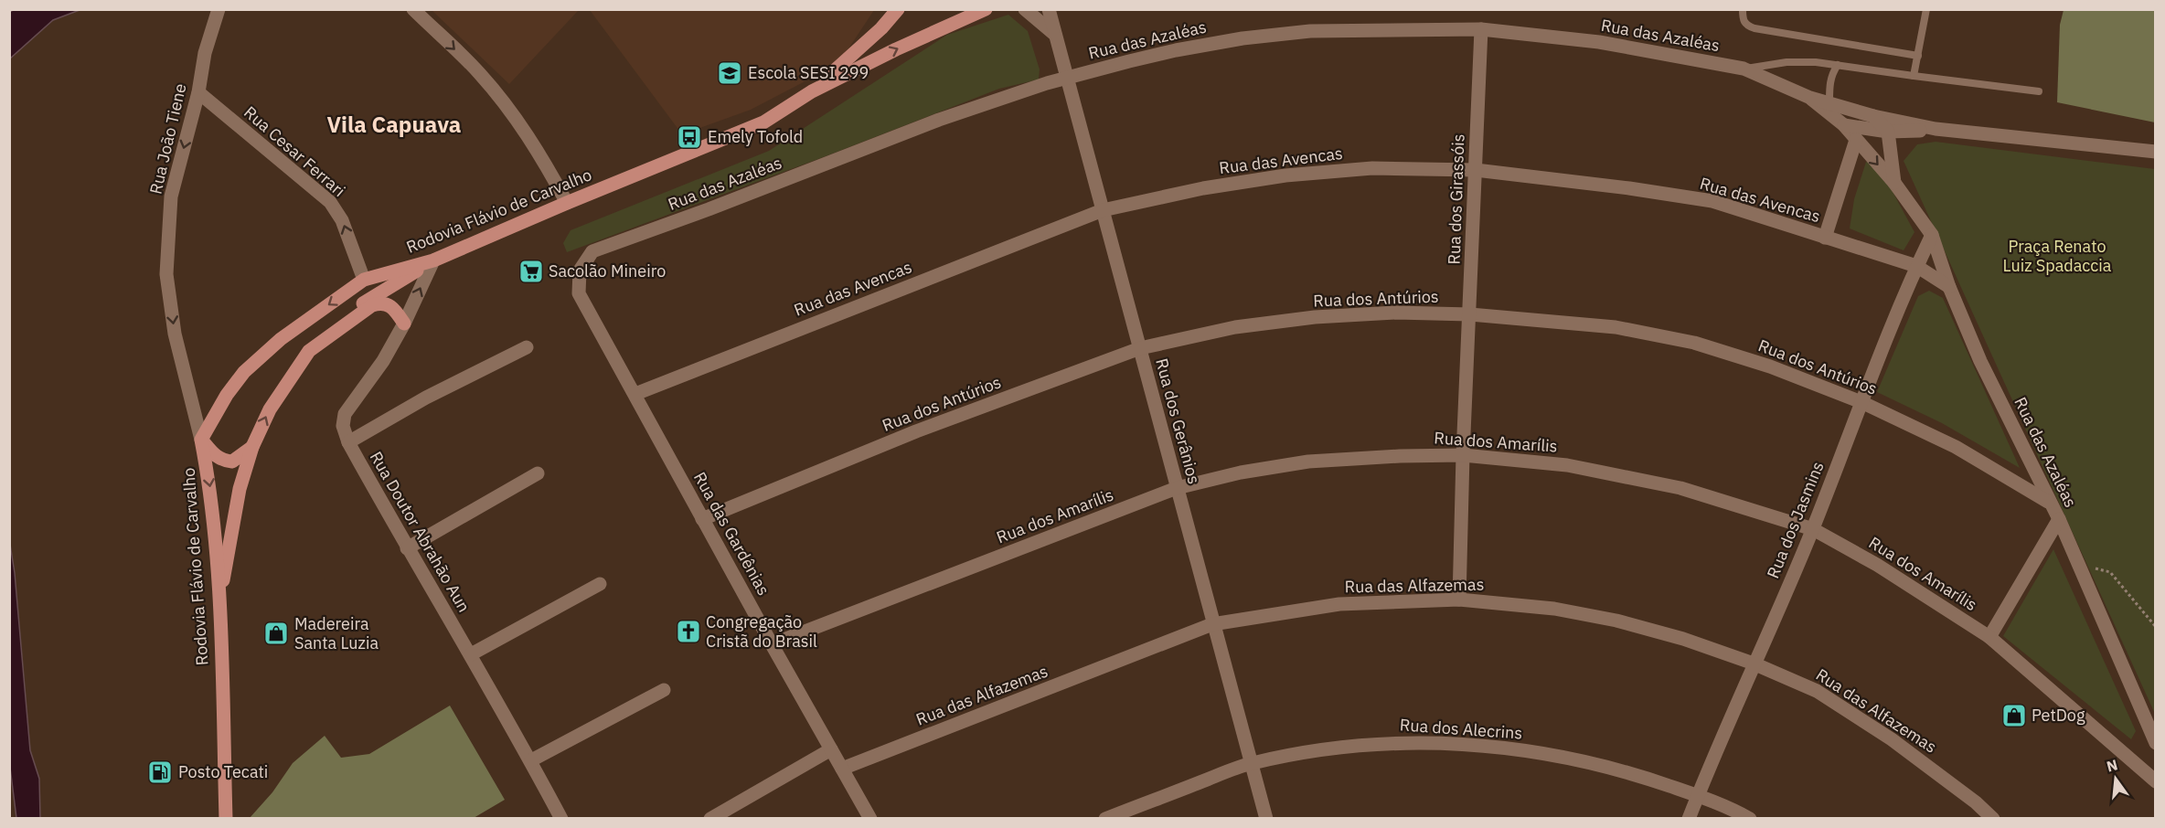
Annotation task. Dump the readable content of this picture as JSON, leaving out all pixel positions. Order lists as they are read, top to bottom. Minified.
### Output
{"streets":{"main road":["Rodovia Flávio de Carvalho"],"street":["Rua das Azaléas","Rua João Tiene","Rua Cesar Ferrari","Rua das Avencas","Rua dos Girassóis","Rua dos Antúrios","Rua dos Gerânios","Rua dos Amarílis","Rua dos Jasmins","Rua Doutor Abrahão Aun","Rua das Gardênias","Rua das Alfazemas","Rua dos Alecrins"]},"crossings":[["Rua das Azaléas","Rua das Avencas"],["Rua das Azaléas","Rua dos Girassóis"],["Rua das Azaléas","Rua dos Antúrios"],["Rua das Azaléas","Rua dos Gerânios"],["Rua das Azaléas","Rua dos Jasmins"],["Rua das Azaléas","Rua das Gardênias"],["Rua João Tiene","Rua Cesar Ferrari"],["Rua João Tiene","Rodovia Flávio de Carvalho"],["Rua Cesar Ferrari","Rodovia Flávio de Carvalho"],["Rua das Avencas","Rua dos Girassóis"],["Rua das Avencas","Rua dos Gerânios"],["Rua das Avencas","Rua dos Jasmins"],["Rua das Avencas","Rua das Gardênias"],["Rua dos Girassóis","Rua dos Antúrios"],["Rua dos Girassóis","Rua dos Amarílis"],["Rua dos Girassóis","Rua das Alfazemas"],["Rodovia Flávio de Carvalho","Rua Doutor Abrahão Aun"],["Rua dos Antúrios","Rua dos Gerânios"],["Rua dos Antúrios","Rua dos Jasmins"],["Rua dos Antúrios","Rua das Gardênias"],["Rua dos Gerânios","Rua dos Amarílis"],["Rua dos Gerânios","Rua das Alfazemas"],["Rua dos Gerânios","Rua dos Alecrins"],["Rua dos Amarílis","Rua dos Jasmins"],["Rua dos Amarílis","Rua das Gardênias"],["Rua dos Jasmins","Rua das Alfazemas"],["Rua dos Jasmins","Rua dos Alecrins"],["Rua das Gardênias","Rua das Alfazemas"]],"one_way":["Rua João Tiene","Rua Cesar Ferrari"],"districts":["Vila Capuava"],"parks":["Praça Renato Luiz Spadaccia"],"places":{"school or university":["Escola SESI 299"],"bus stop":["Emely Tofold"],"supermarket":["Sacolão Mineiro"],"church":["Congregação Cristã do Brasil"],"shop":["Madereira Santa Luzia","PetDog"],"fuel station":["Posto Tecati"]},"north":"top"}
